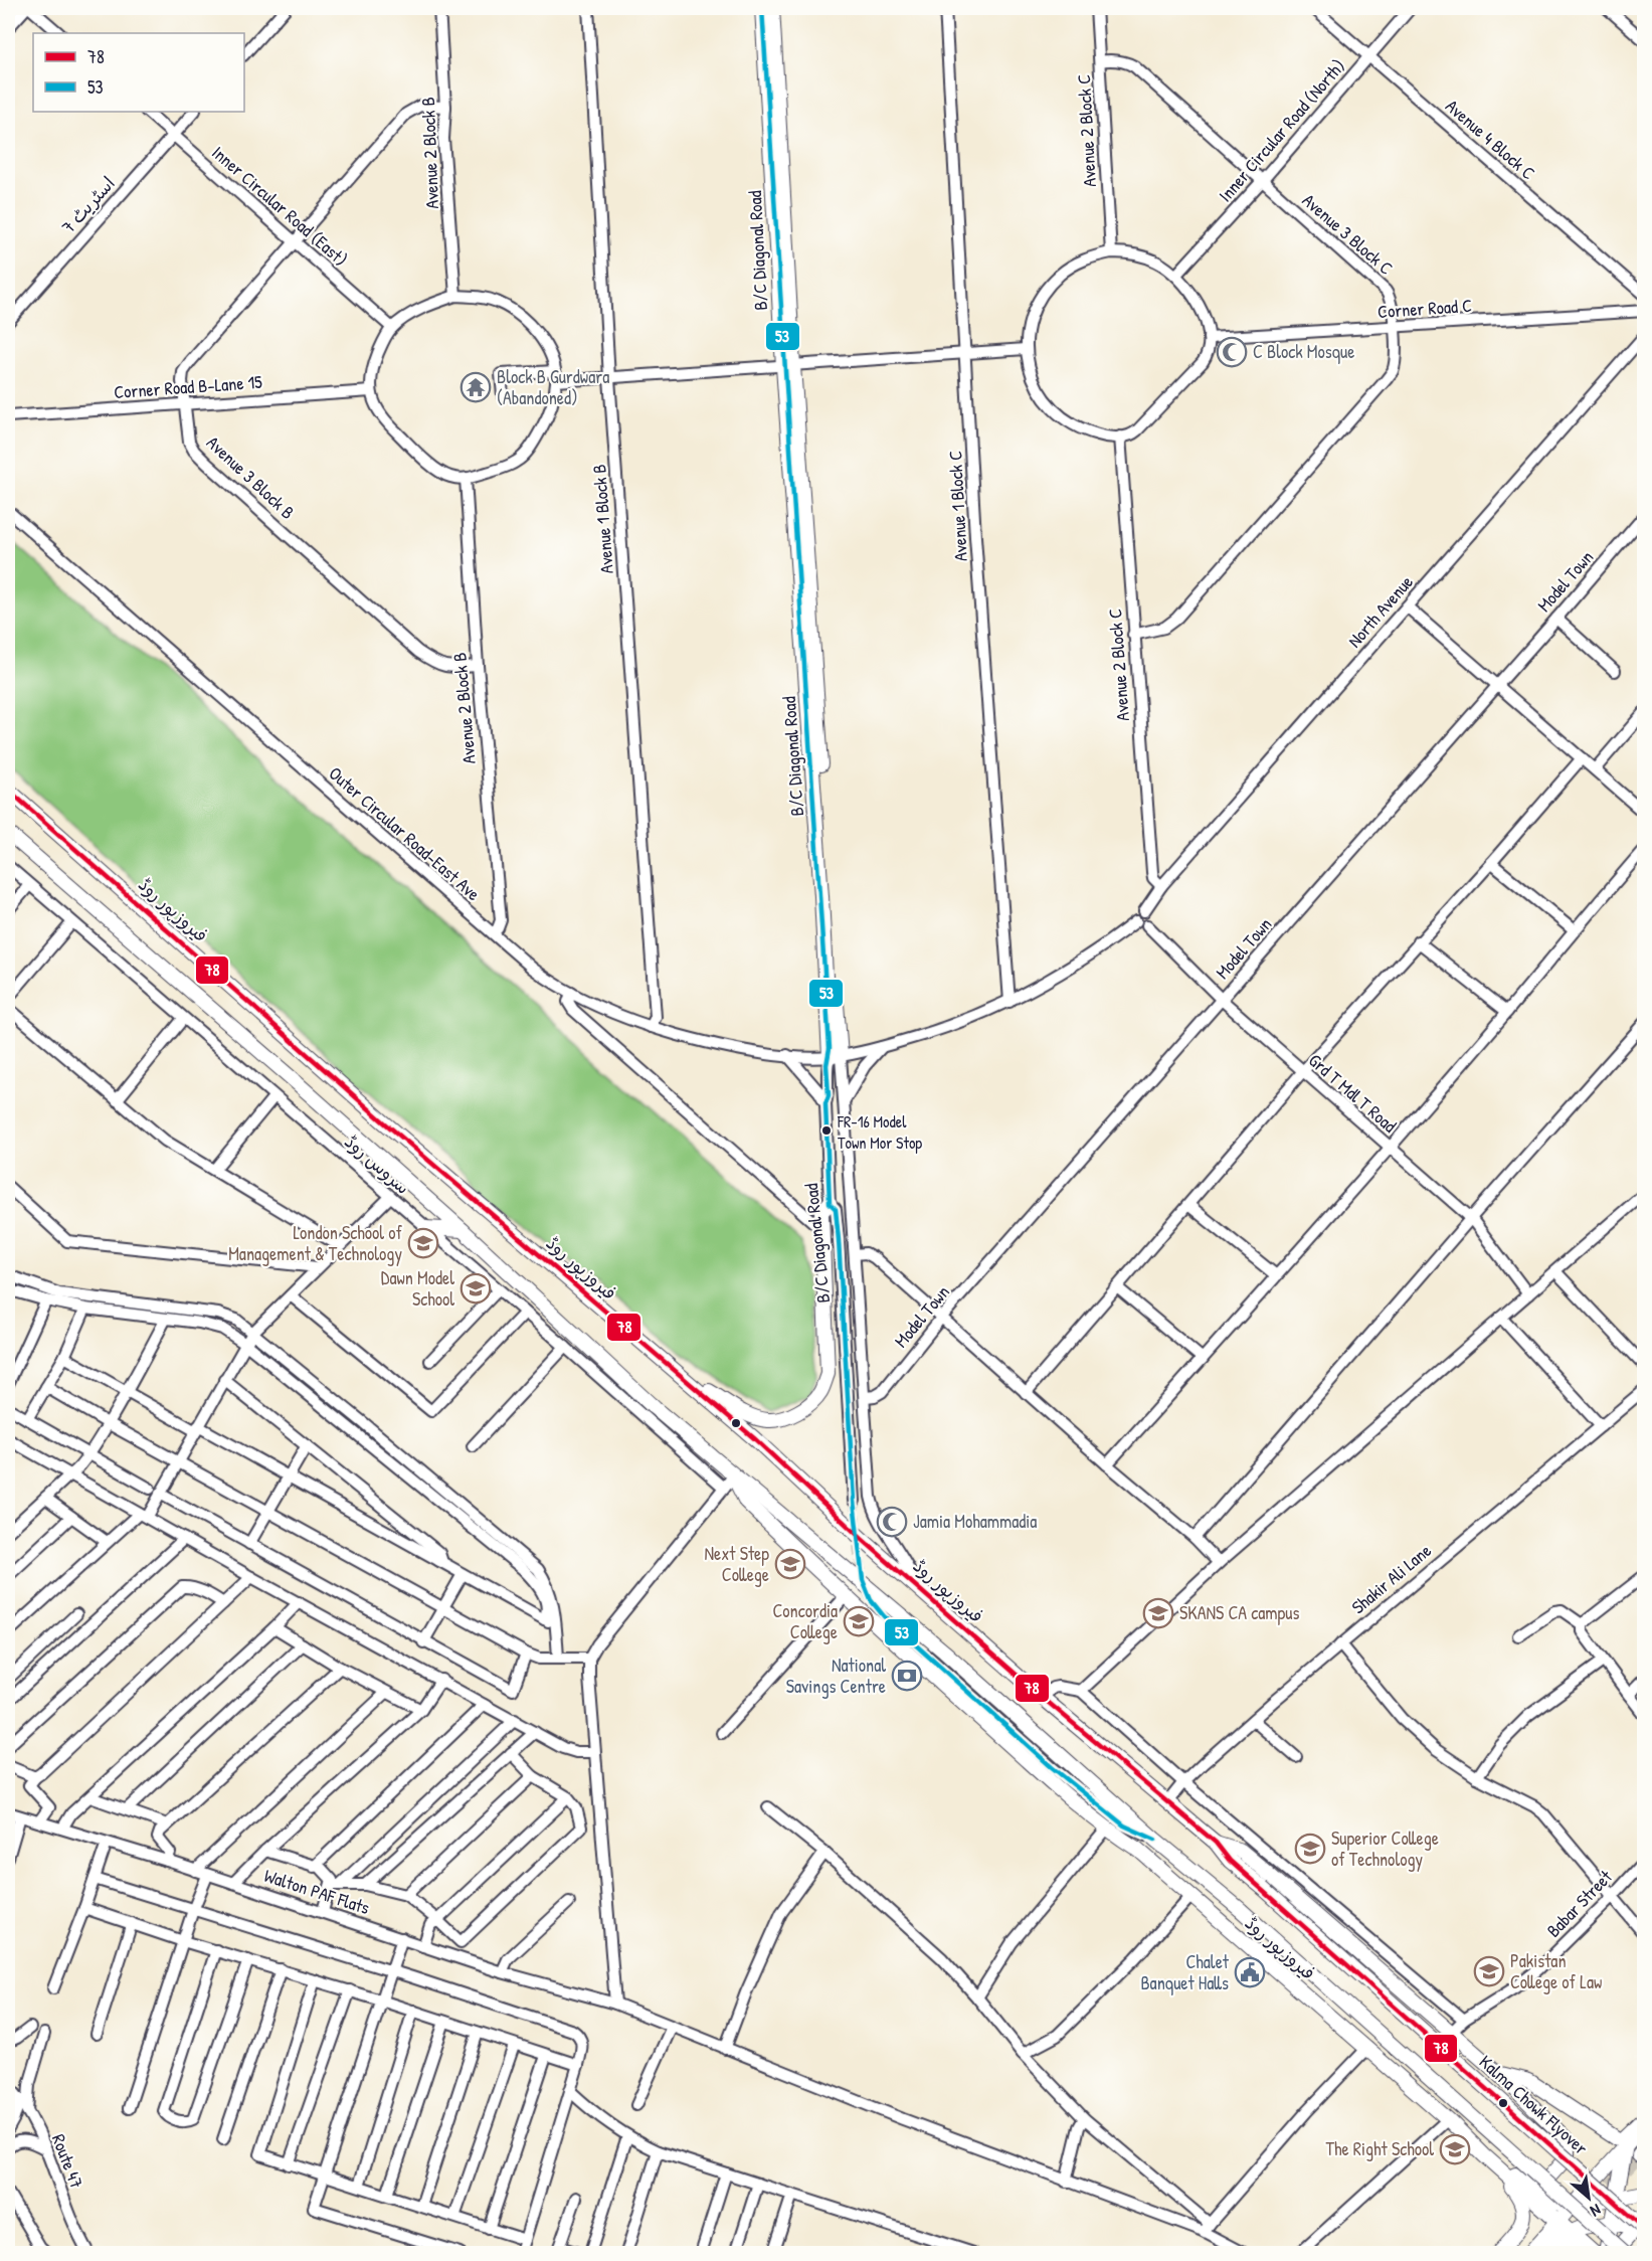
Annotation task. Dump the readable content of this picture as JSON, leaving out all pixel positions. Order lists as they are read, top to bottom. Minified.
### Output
{"streets":{"main road":["B/C Diagonal Road","فیروزپور روڈ","Kalma Chowk Flyover"],"street":["Avenue 2 Block C","Inner Circular Road (North)","Avenue 4 Block C","Avenue 2 Block B","اسٹریٹ 7","Inner Circular Road (East)","Avenue 3 Block C","Corner Road C","Corner Road B-Lane 15","Avenue 3 Block B","Avenue 1 Block C","Avenue 1 Block B","Model Town","North Avenue","Outer Circular Road-East Ave","Grd T Mdl T Road","سروس روڈ","Shakir Ali Lane","Walton PAF Flats","Babar Street","Route 47"]},"crossings":[["Avenue 2 Block C","Inner Circular Road (North)"],["Avenue 2 Block C","Avenue 3 Block C"],["Avenue 2 Block C","Corner Road C"],["Avenue 2 Block C","North Avenue"],["Inner Circular Road (North)","Avenue 4 Block C"],["Inner Circular Road (North)","Avenue 3 Block C"],["Inner Circular Road (North)","Corner Road C"],["Avenue 2 Block B","Inner Circular Road (East)"],["Avenue 2 Block B","Corner Road B-Lane 15"],["Avenue 2 Block B","Avenue 3 Block B"],["Avenue 2 Block B","Outer Circular Road-East Ave"],["اسٹریٹ 7","Inner Circular Road (East)"],["Inner Circular Road (East)","Corner Road B-Lane 15"],["Inner Circular Road (East)","Avenue 3 Block B"],["Avenue 3 Block C","Corner Road C"],["B/C Diagonal Road","Outer Circular Road-East Ave"],["Corner Road B-Lane 15","Avenue 3 Block B"],["Avenue 1 Block C","North Avenue"],["Avenue 1 Block C","Outer Circular Road-East Ave"],["Avenue 1 Block B","Outer Circular Road-East Ave"],["Model Town","Grd T Mdl T Road"],["North Avenue","Outer Circular Road-East Ave"],["North Avenue","Grd T Mdl T Road"],["فیروزپور روڈ","Shakir Ali Lane"],["فیروزپور روڈ","Babar Street"],["فیروزپور روڈ","Kalma Chowk Flyover"]],"places":{"mosque":["C Block Mosque","Jamia Mohammadia"],"temple":["Block B Gurdwara (Abandoned)"],"other":["FR-16 Model Town Mor Stop"],"school or university":["London School of Management & Technology","Dawn Model School","Next Step College","SKANS CA campus","Concordia College","Superior College of Technology","Pakistan College of Law","The Right School"],"bank":["National Savings Centre"],"public building":["Chalet Banquet Halls"]},"lines":["transit line 53","transit line 78"],"legend":["78","53"],"north":"bottom right"}
